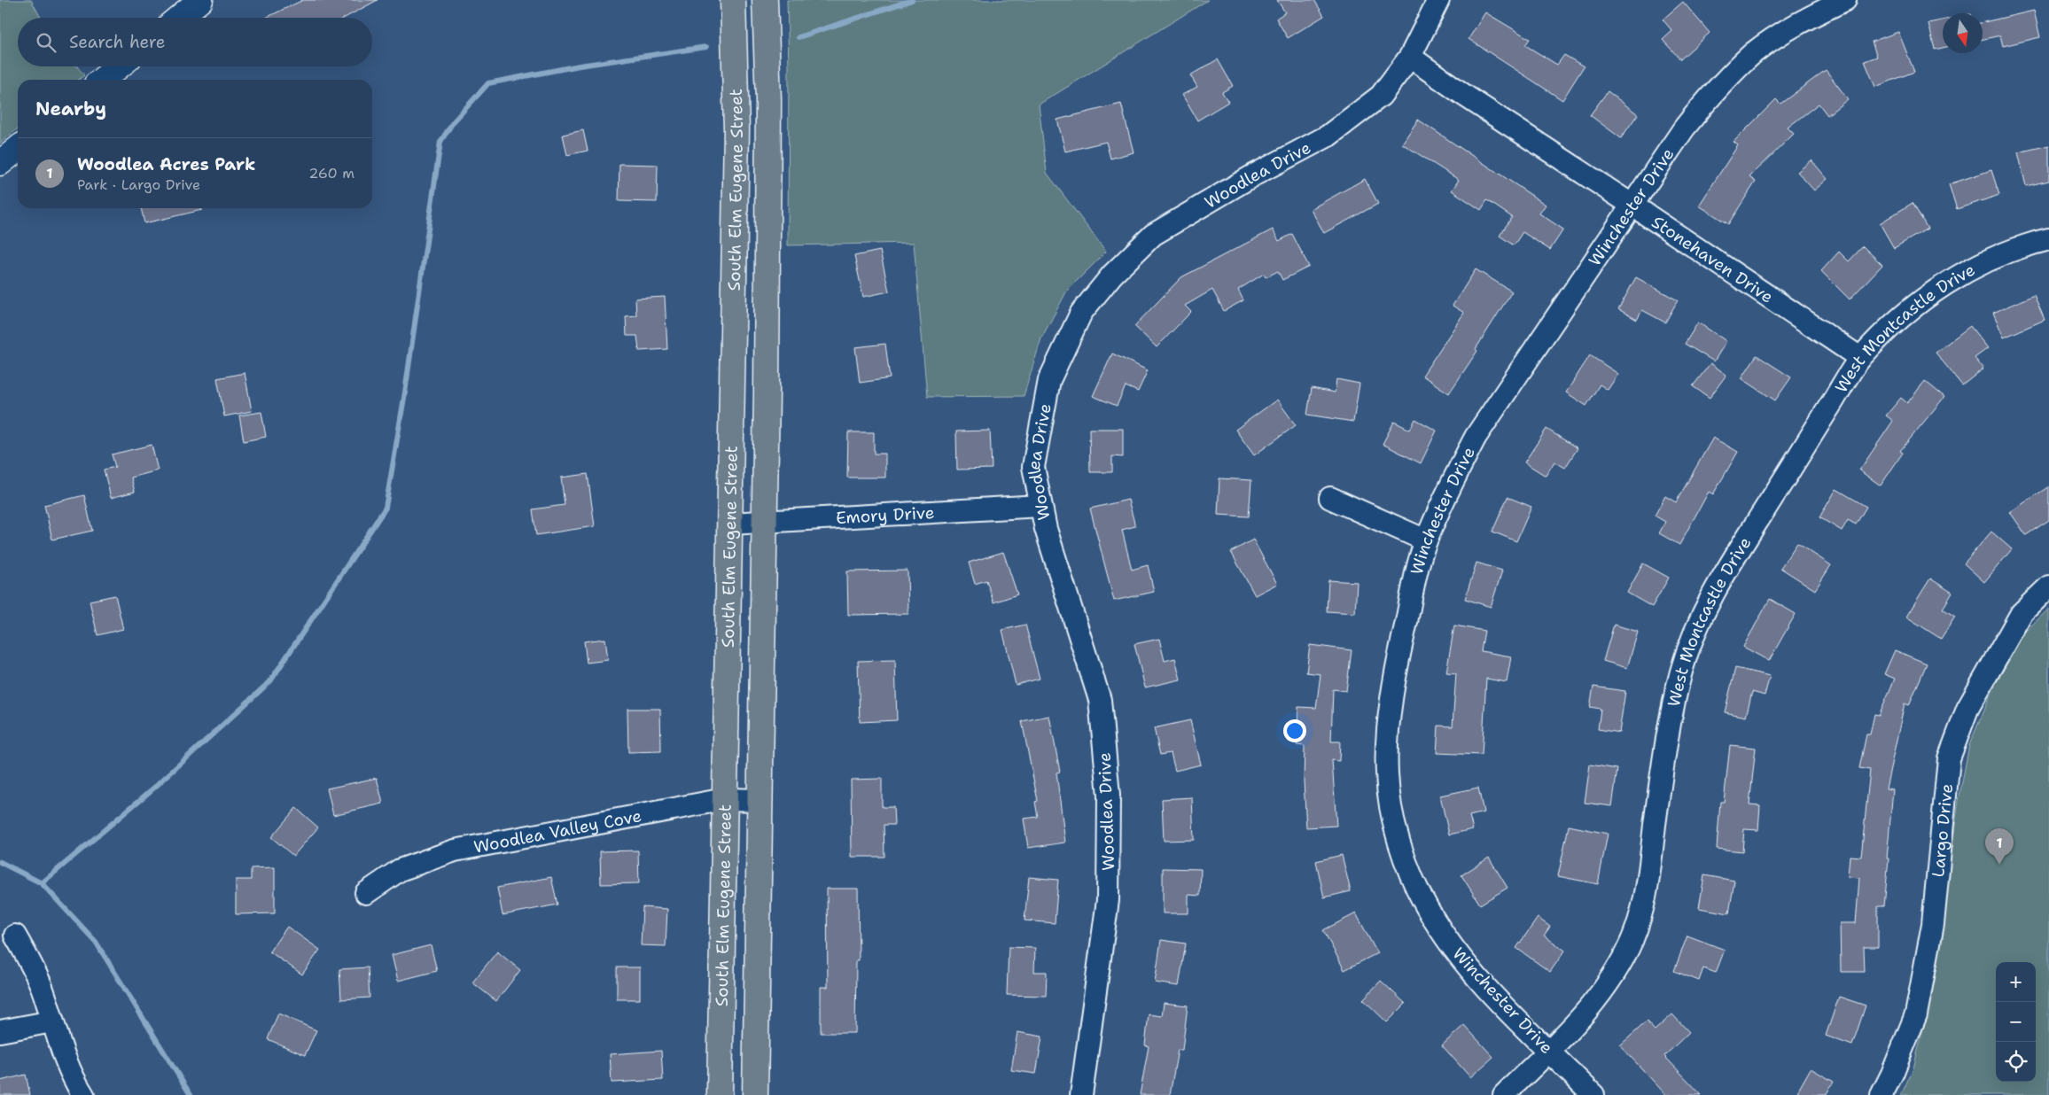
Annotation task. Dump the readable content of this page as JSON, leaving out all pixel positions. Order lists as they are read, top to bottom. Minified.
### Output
{"streets":{"main road":["South Elm Eugene Street"],"street":["Woodlea Drive","Winchester Drive","Stonehaven Drive","West Montcastle Drive","Emory Drive","Woodlea Valley Cove","Largo Drive"]},"crossings":[["Woodlea Drive","Stonehaven Drive"],["Woodlea Drive","Emory Drive"],["South Elm Eugene Street","Emory Drive"],["South Elm Eugene Street","Woodlea Valley Cove"],["Winchester Drive","Stonehaven Drive"],["Winchester Drive","West Montcastle Drive"],["Stonehaven Drive","West Montcastle Drive"]],"north":"bottom","page":{"search":"Search here","heading":"Nearby","list":[{"mark":"1","name":"Woodlea Acres Park","note":"Park · Largo Drive","value":"260 m"}],"pins":"1","map_buttons":["+","−"]}}
